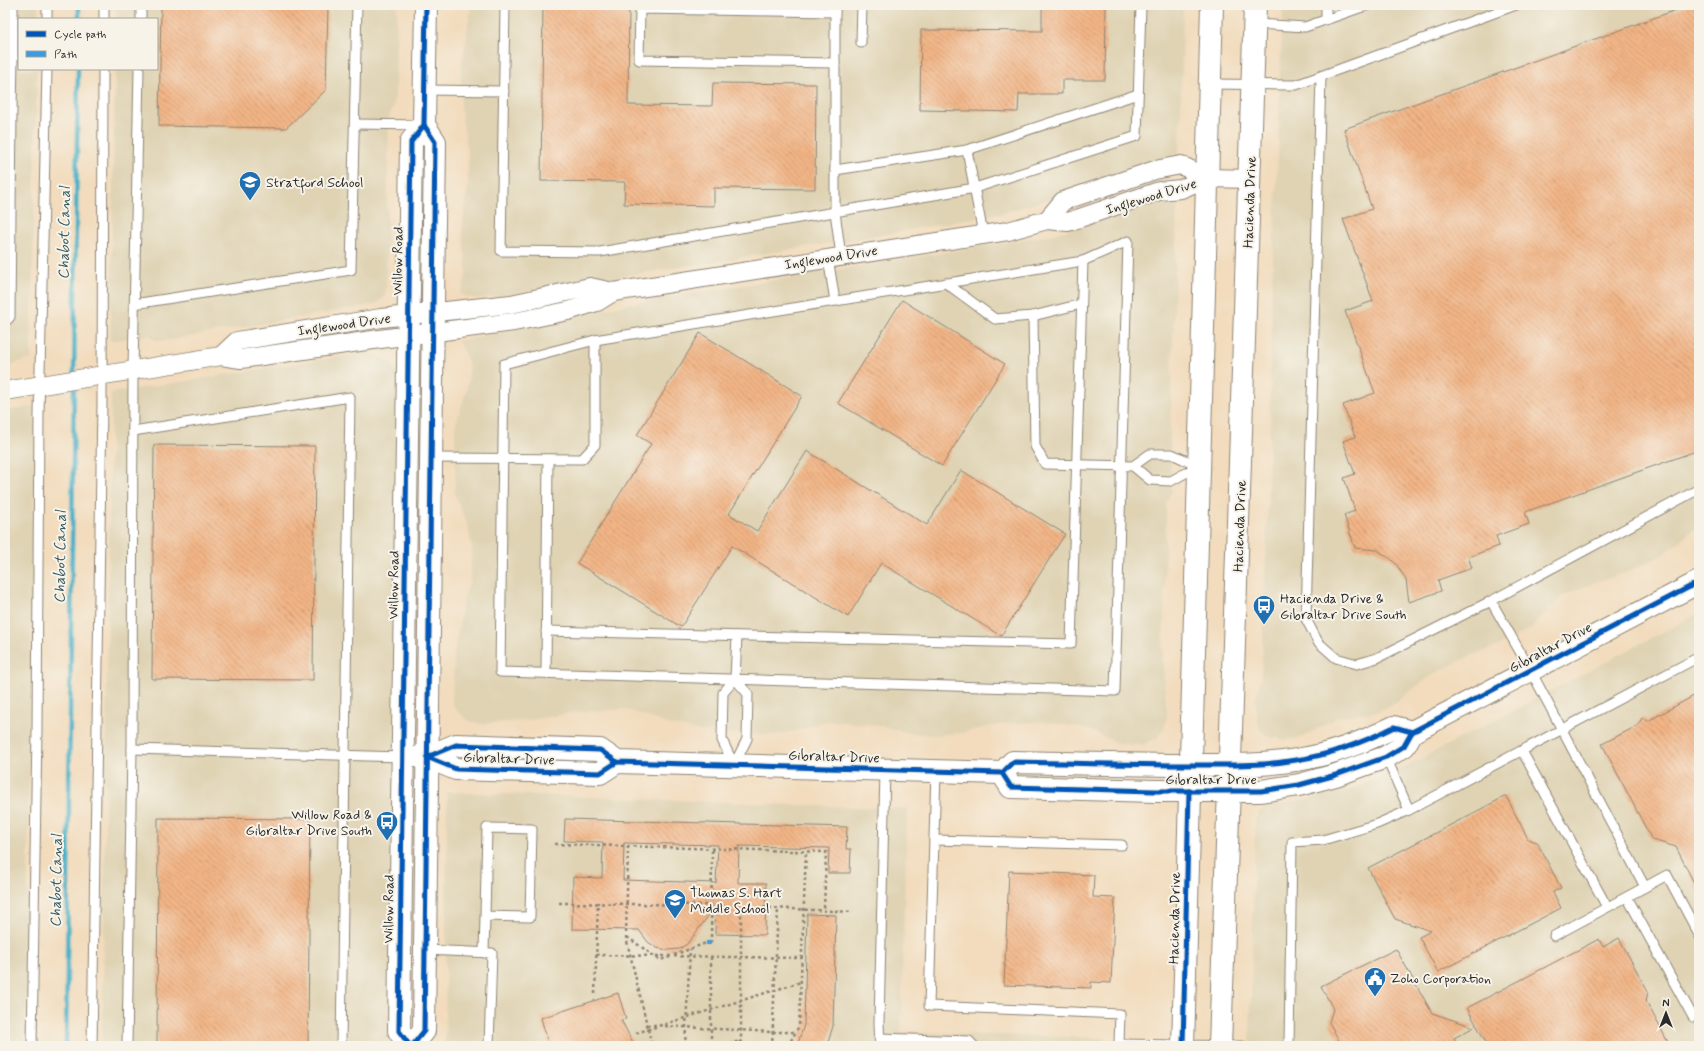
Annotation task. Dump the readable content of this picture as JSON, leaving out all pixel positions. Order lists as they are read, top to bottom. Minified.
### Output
{"streets":{"street":["Inglewood Drive","Hacienda Drive","Willow Road","Gibraltar Drive"]},"crossings":[["Inglewood Drive","Hacienda Drive"],["Inglewood Drive","Willow Road"],["Hacienda Drive","Gibraltar Drive"],["Willow Road","Gibraltar Drive"]],"water":["Chabot Canal"],"places":{"school or university":["Stratford School","Thomas S. Hart Middle School"],"bus stop":["Hacienda Drive & Gibraltar Drive South","Willow Road & Gibraltar Drive South"],"public building":["Zoho Corporation"]},"legend":["Cycle path","Path"],"north":"top"}
